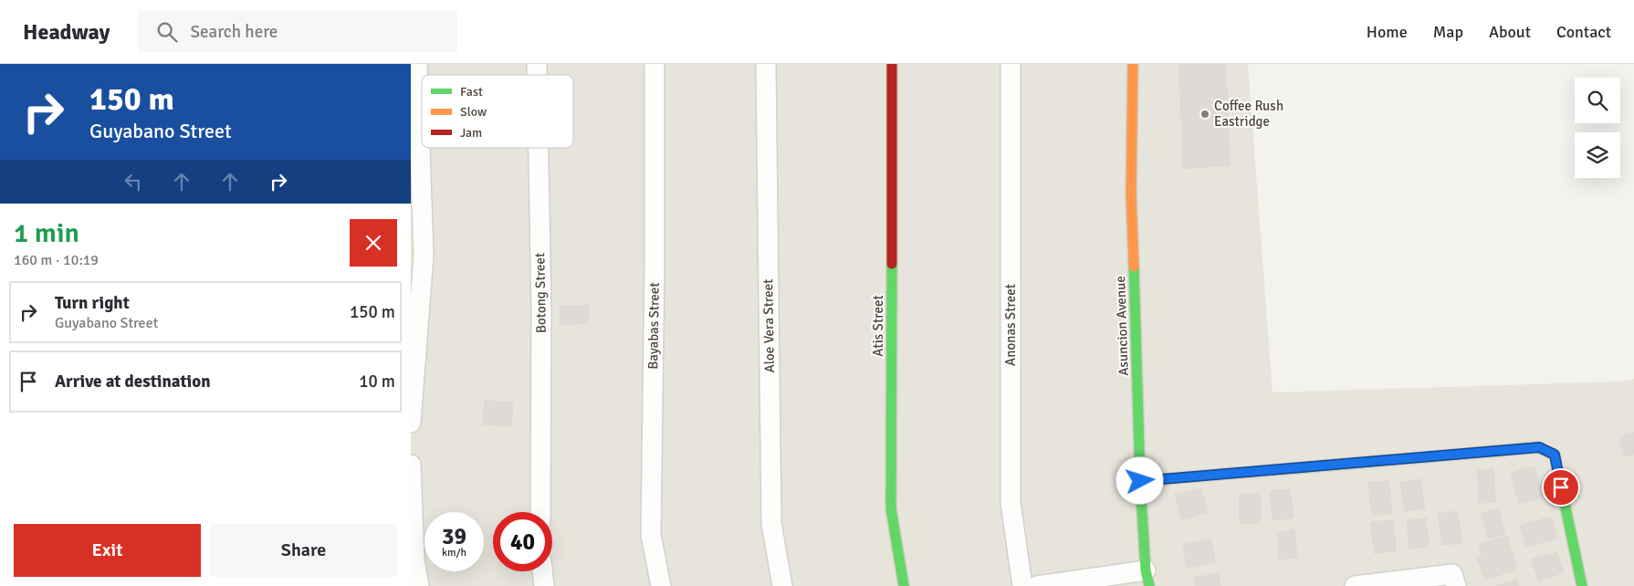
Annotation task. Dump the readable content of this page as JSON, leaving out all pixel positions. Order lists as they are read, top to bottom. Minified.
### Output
{"streets":{"street":["Botong Street","Anonas Street","Bayabas Street","Aloe Vera Street","Atis Street","Asuncion Avenue"]},"places":["Coffee Rush Eastridge"],"legend":["Fast","Slow","Jam"],"page":{"header":"Headway","search":"Search here","nav":["Home","Map","About","Contact"],"turn":["150 m","Guyabano Street"],"heading":["1 min","160 m · 10:19"],"list":[{"name":"Turn right","note":"Guyabano Street","value":"150 m"},{"name":"Arrive at destination","value":"10 m"}],"speed":"39 km/h","limit":"40","buttons":["Exit","Share"]}}
